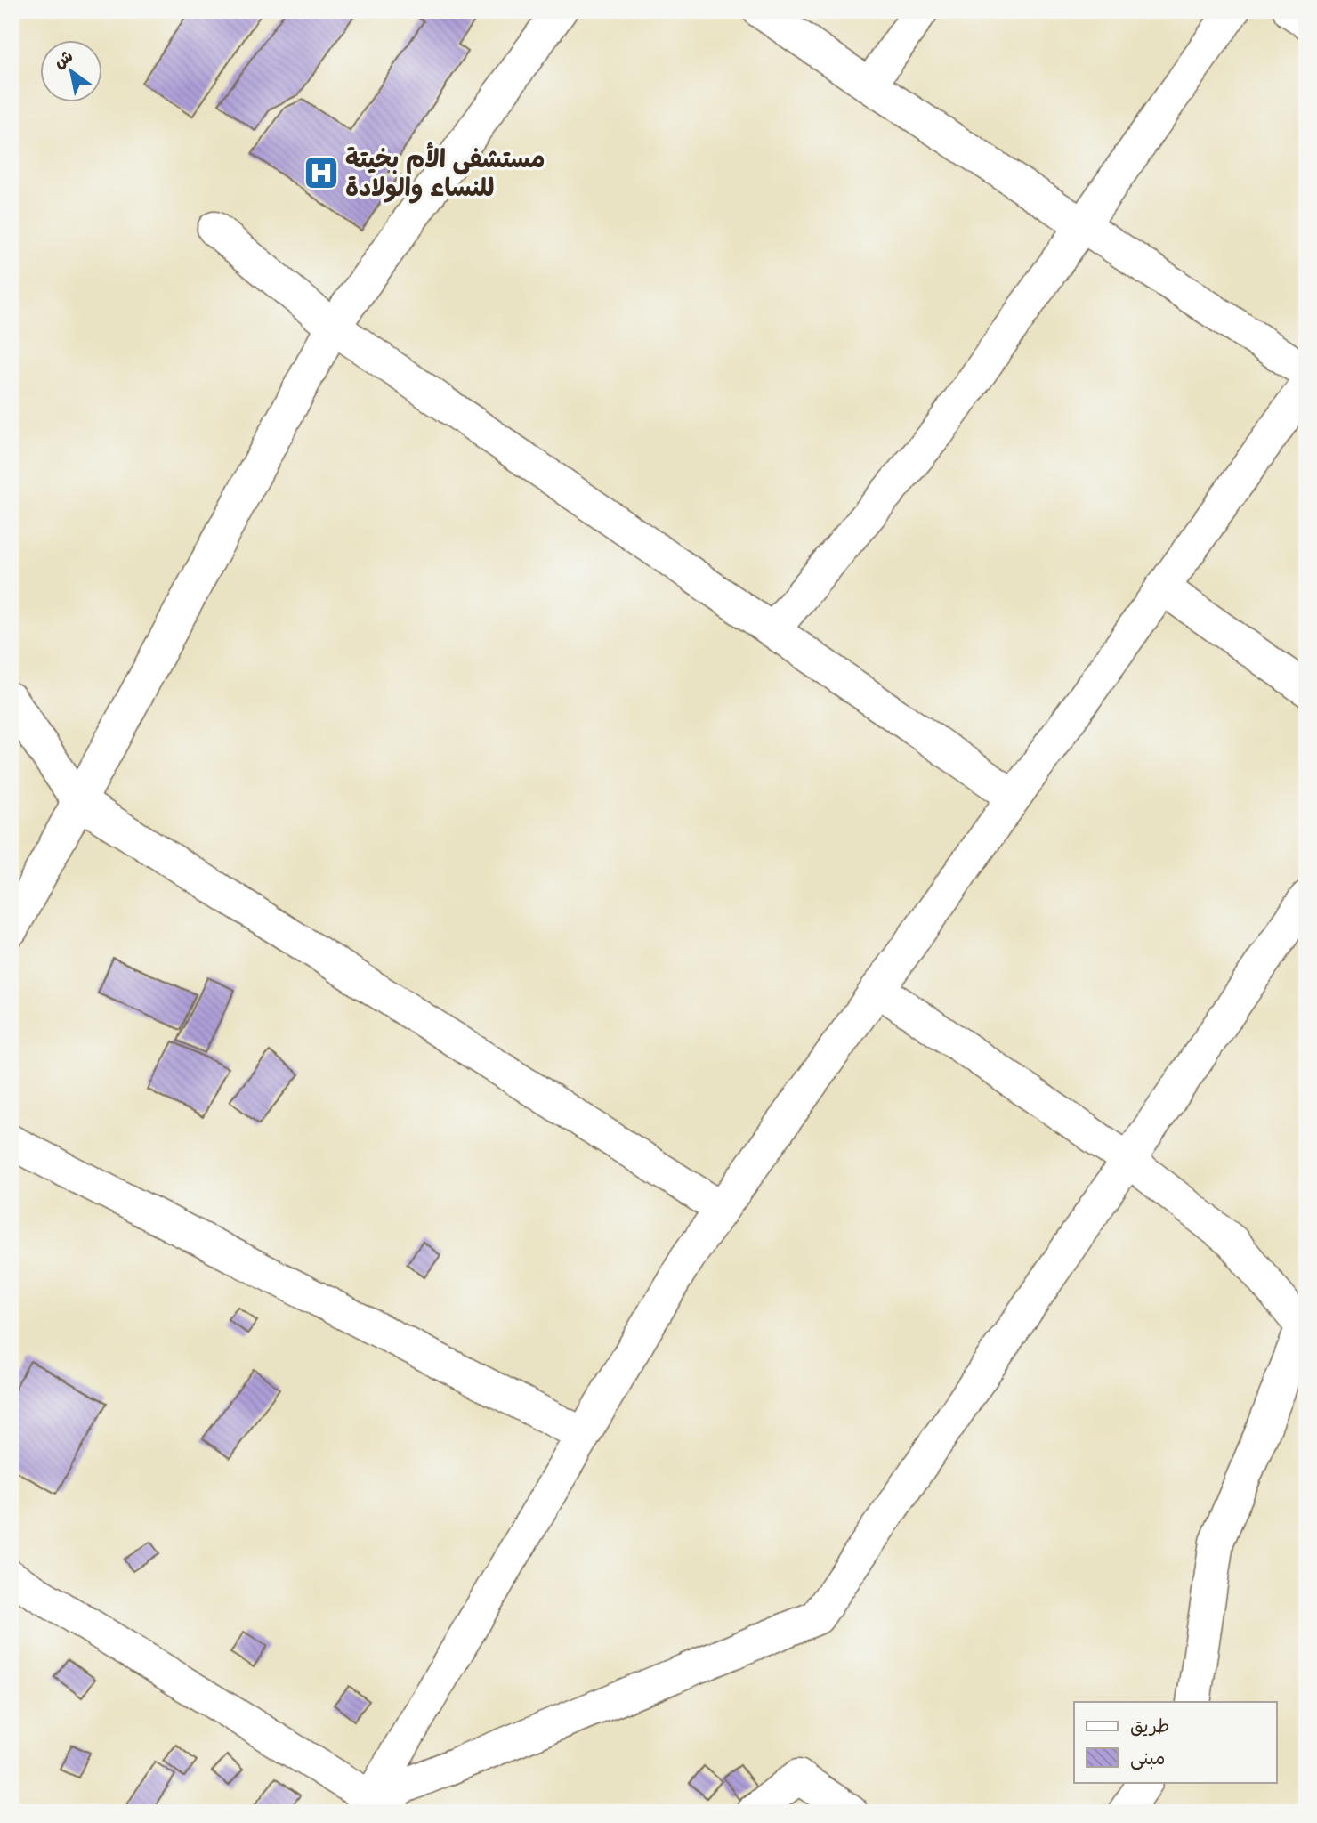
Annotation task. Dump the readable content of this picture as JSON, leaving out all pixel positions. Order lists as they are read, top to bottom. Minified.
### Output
{"places":{"hospital":["مستشفى الأم بخيتة للنساء والولادة"]},"legend":["طريق","مبنى"],"north":"top left"}
